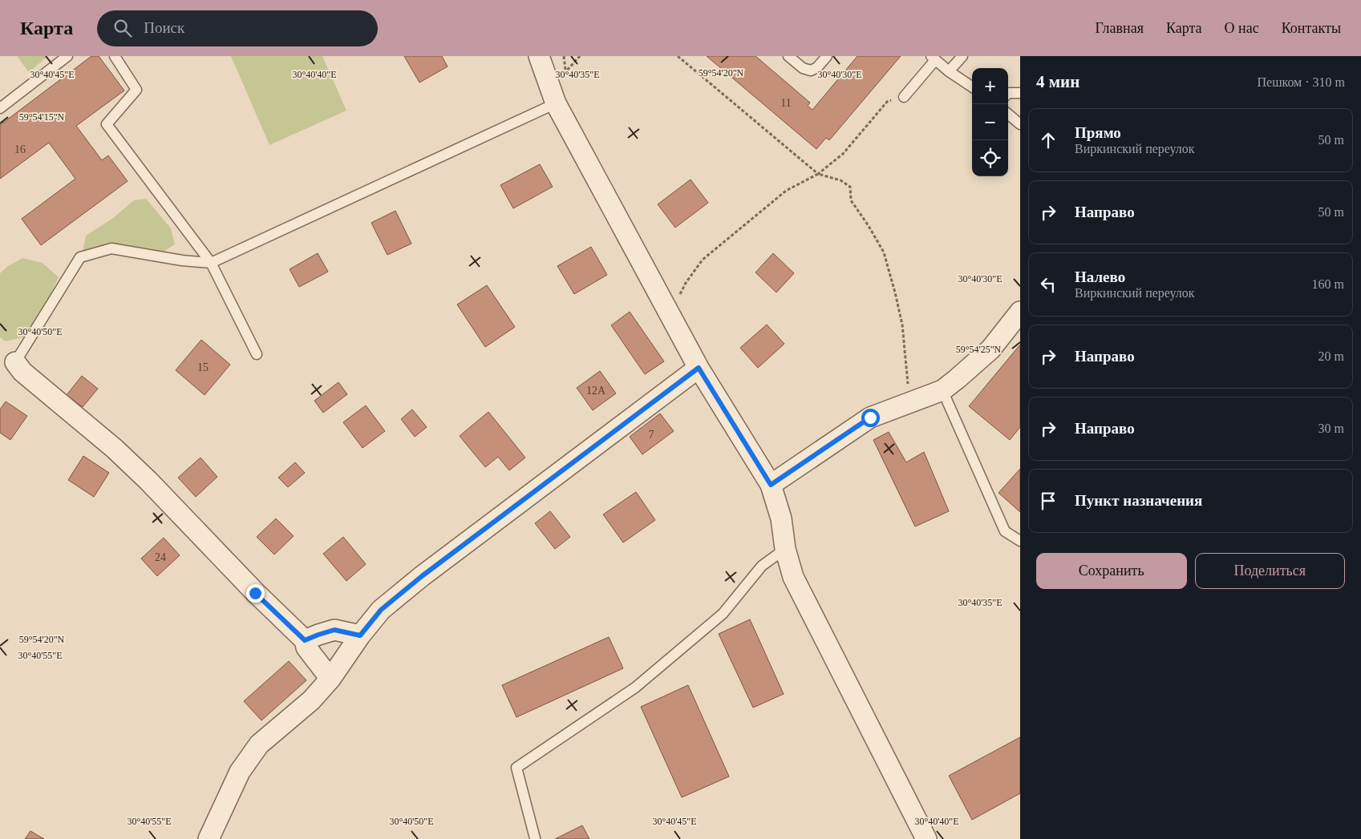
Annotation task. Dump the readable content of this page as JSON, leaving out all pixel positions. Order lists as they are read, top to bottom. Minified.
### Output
{"house_numbers":["11","16","15","12А","7","24"],"page":{"header":"Карта","search":"Поиск","nav":["Главная","Карта","О нас","Контакты"],"heading":["4 мин","Пешком · 310 m"],"map_buttons":["+","−"],"list":[["Прямо","Виркинский переулок","50 m"],["Направо","50 m"],["Налево","Виркинский переулок","160 m"],["Направо","20 m"],["Направо","30 m"],"Пункт назначения"],"buttons":["Сохранить","Поделиться"]},"coordinates":["59°54'20\"N","30°40'45\"E","30°40'40\"E","30°40'35\"E","30°40'30\"E","59°54'15\"N","30°40'50\"E","59°54'25\"N","30°40'55\"E"]}
